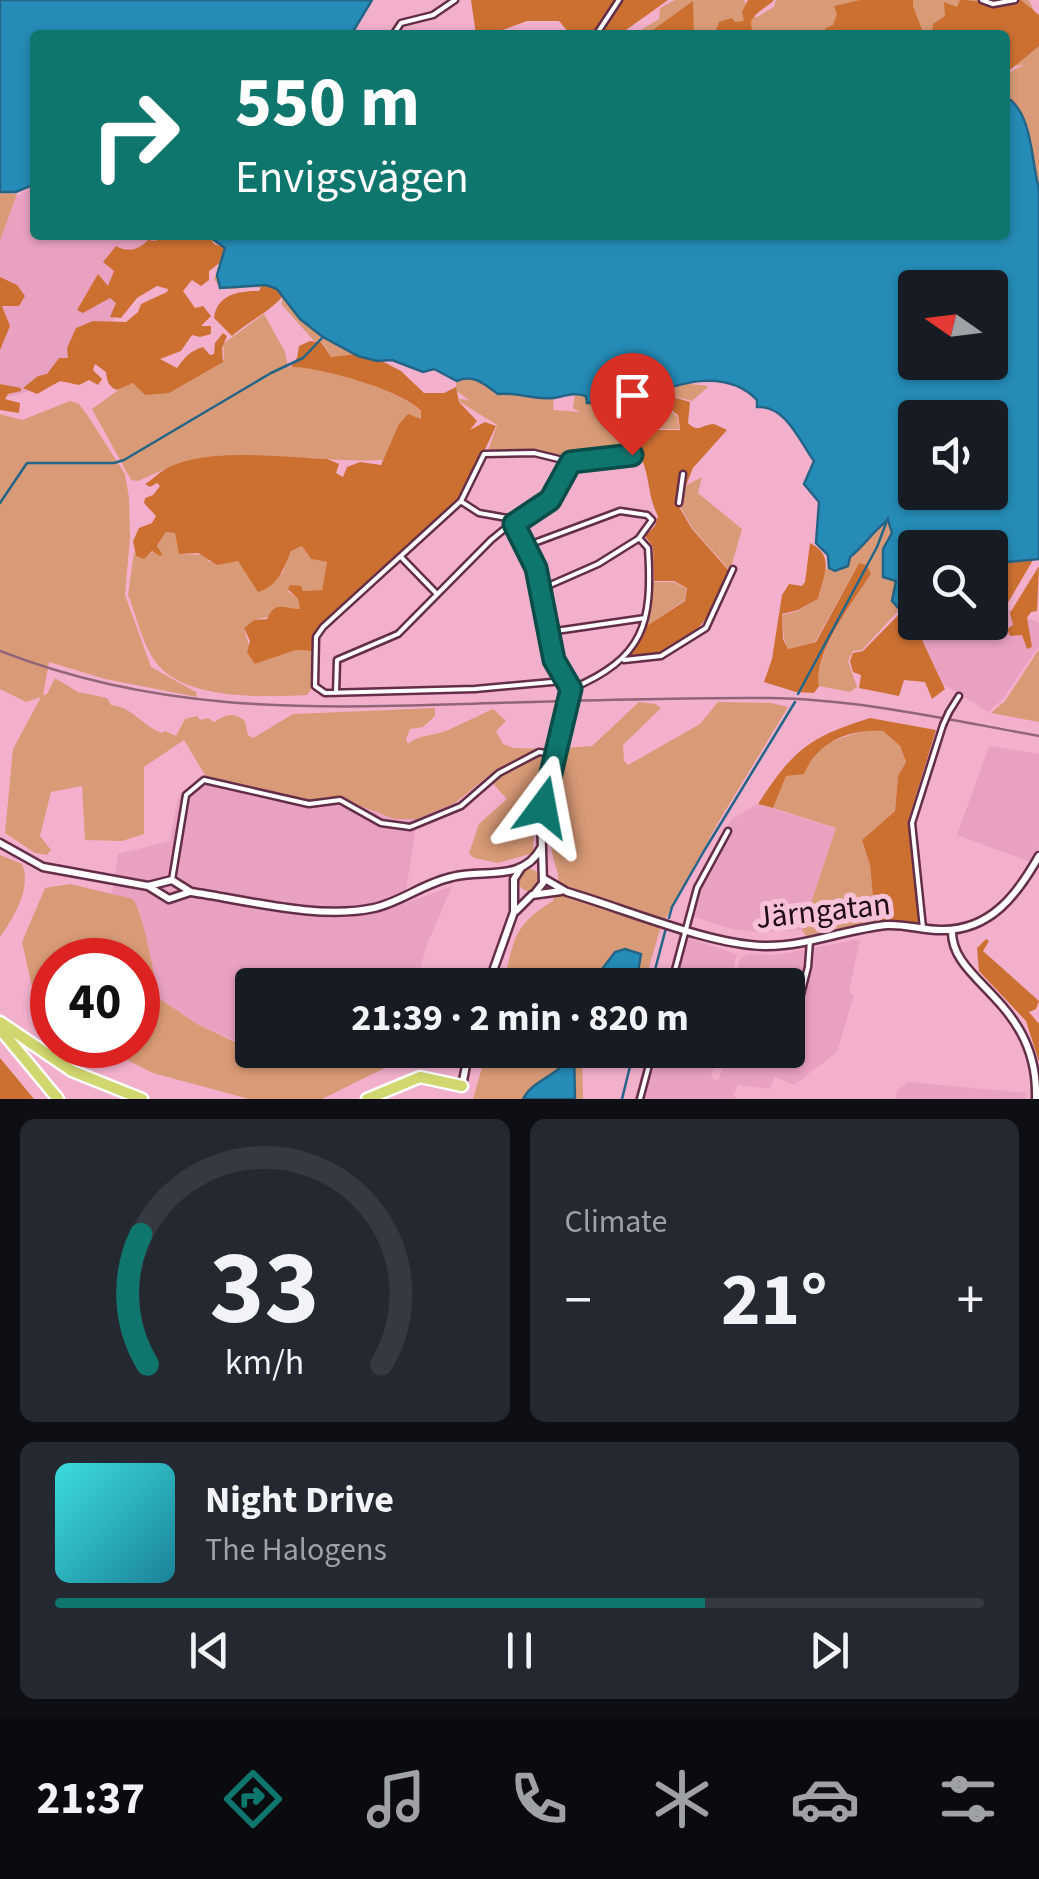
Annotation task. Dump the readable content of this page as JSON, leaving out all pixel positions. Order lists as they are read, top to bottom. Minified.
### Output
{"streets":{"street":["Järngatan"]},"north":"left","page":{"turn":["550 m","Envigsvägen"],"limit":"40","trip":"21:39 · 2 min · 820 m","tile":"Climate","heat":["−","21°","+"],"song":["Night Drive","The Halogens"],"tabs":"21:37","gauge":["33","km/h"]}}
